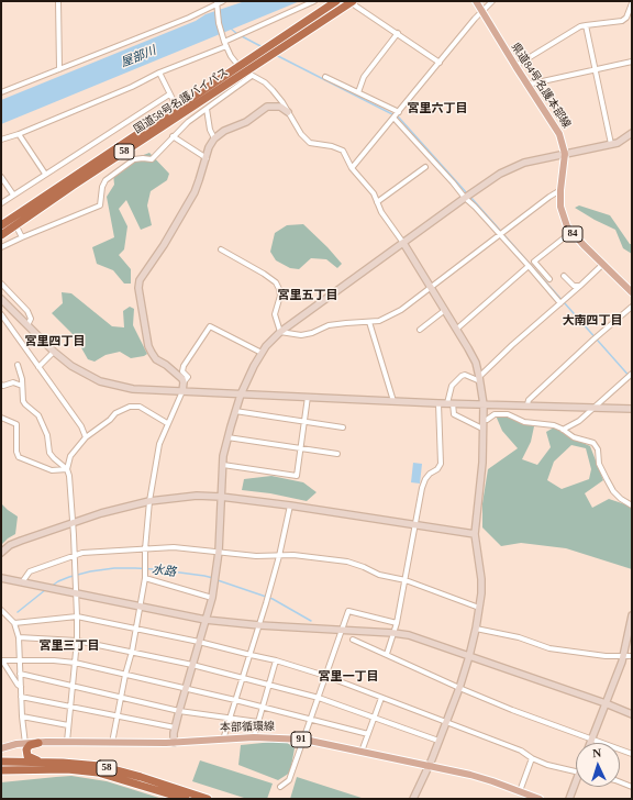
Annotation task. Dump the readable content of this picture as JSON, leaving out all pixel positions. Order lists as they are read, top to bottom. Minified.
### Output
{"streets":{"highway":["国道58号名護バイパス","58"],"main road":["県道84号名護本部線","84","本部循環線","91"]},"districts":["宮里六丁目","宮里五丁目","大南四丁目","宮里四丁目","宮里三丁目","宮里一丁目"],"water":["屋部川","水路"],"north":"top"}
